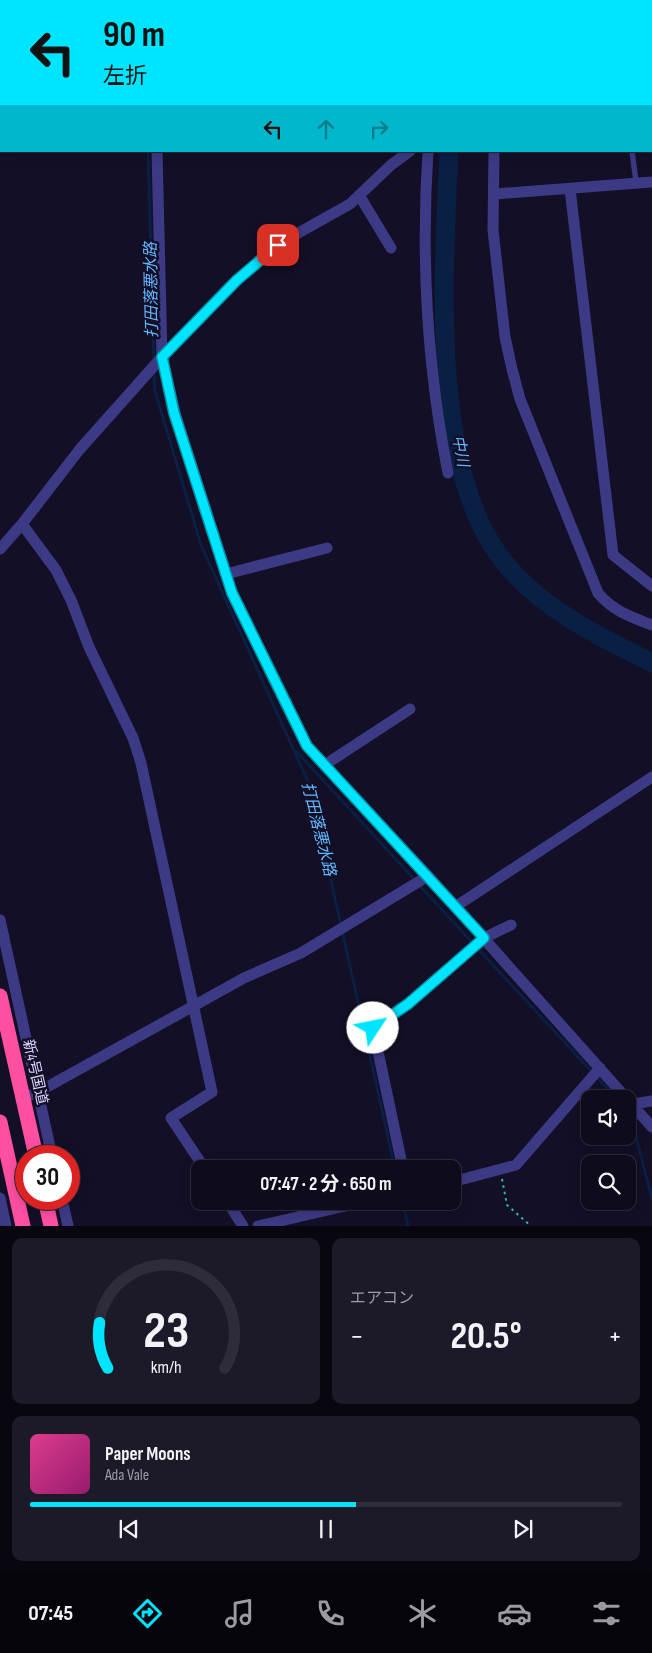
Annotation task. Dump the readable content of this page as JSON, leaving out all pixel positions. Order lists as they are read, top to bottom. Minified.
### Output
{"streets":{"highway":["新4号国道"]},"water":["打田落悪水路","中川"],"page":{"turn":["90 m","左折"],"limit":"30","trip":"07:47 · 2 分 · 650 m","tile":"エアコン","heat":["−","20.5°","+"],"song":["Paper Moons","Ada Vale"],"tabs":"07:45","gauge":["23","km/h"]}}
